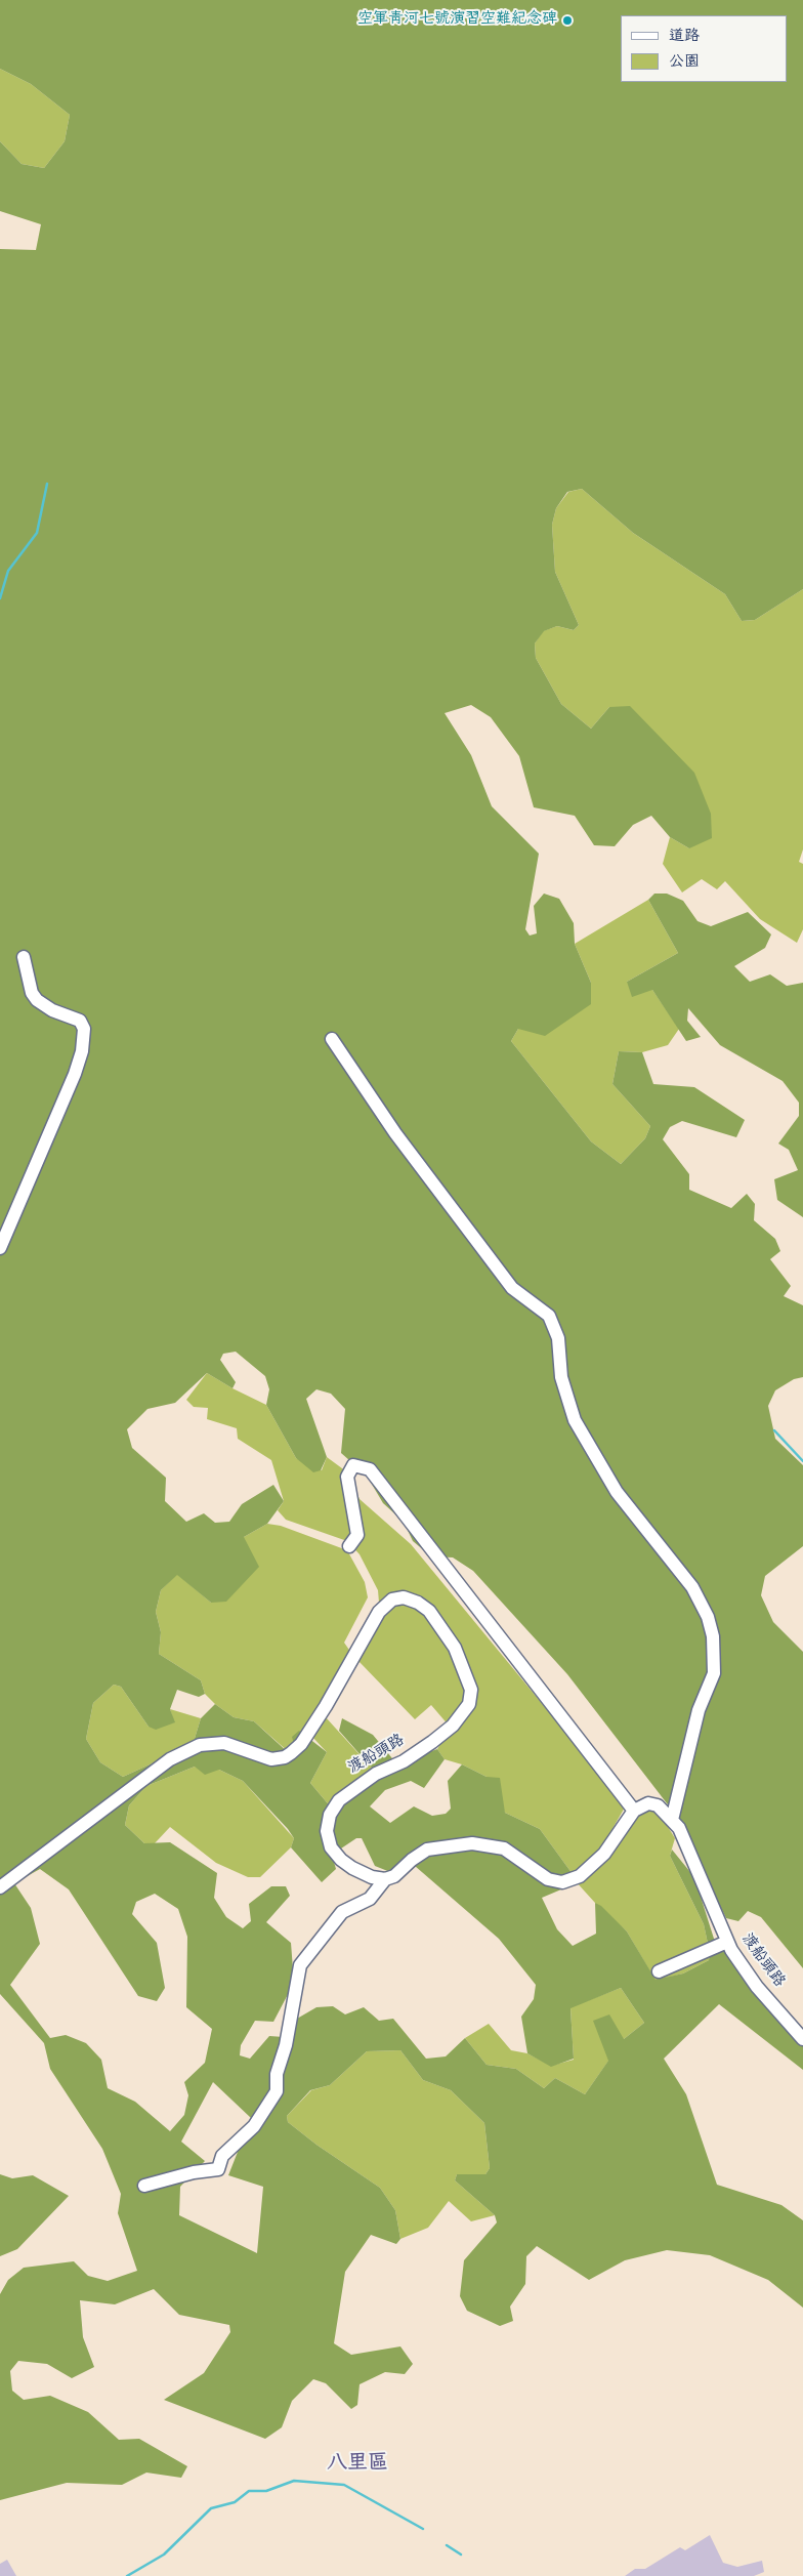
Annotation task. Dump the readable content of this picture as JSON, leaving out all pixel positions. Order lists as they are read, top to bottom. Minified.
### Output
{"streets":{"street":["渡船頭路"]},"districts":["八里區"],"places":["空軍青河七號演習空難紀念碑"],"legend":["道路","公園"]}
